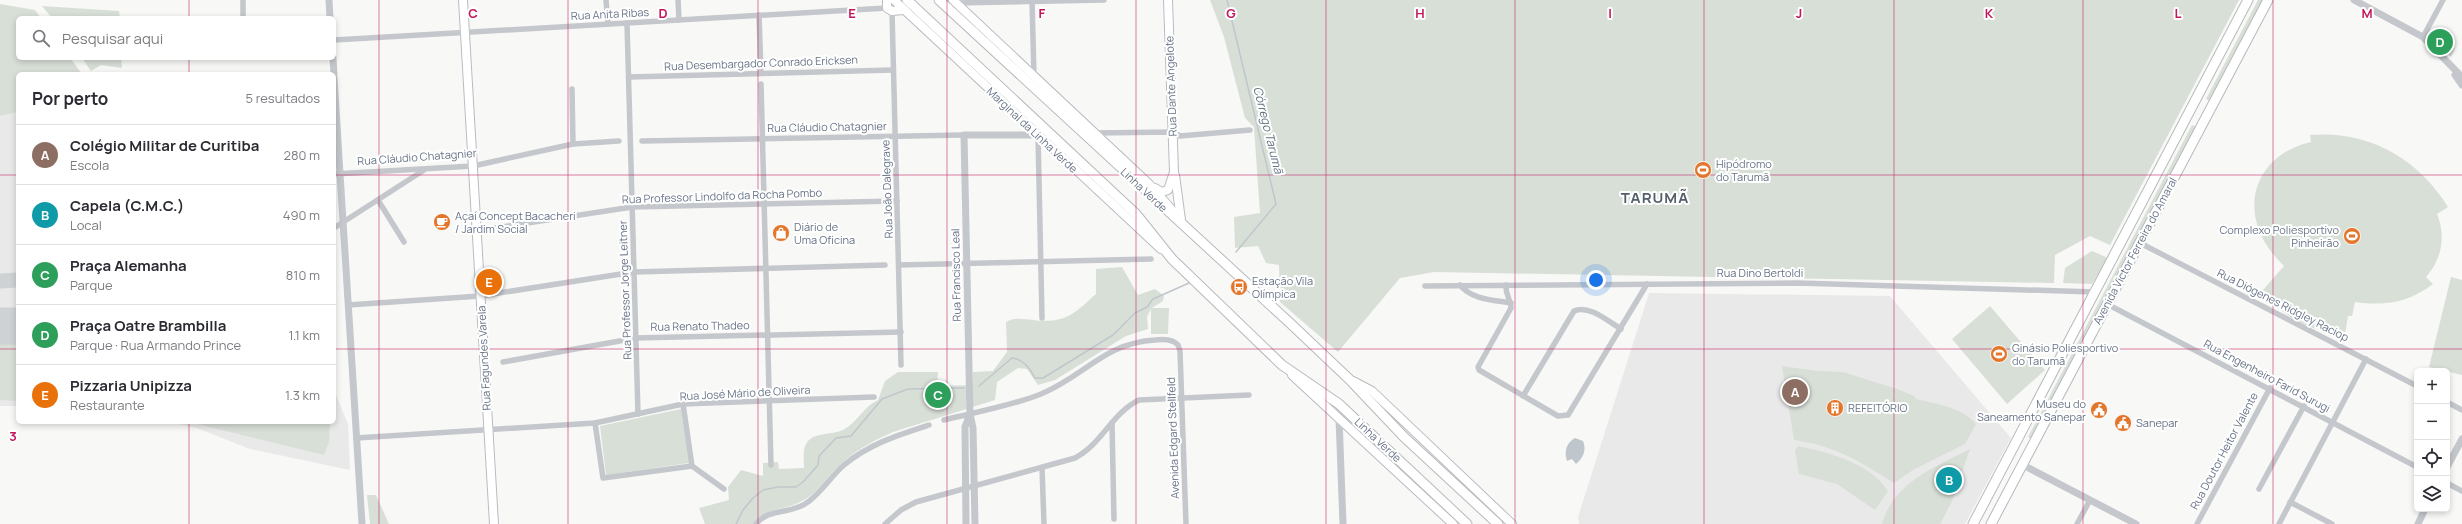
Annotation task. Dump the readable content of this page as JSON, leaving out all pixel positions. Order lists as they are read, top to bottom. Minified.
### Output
{"streets":{"highway":["Linha Verde","Avenida Victor Ferreira do Amaral"],"main road":["Rua Dante Angelote","Marginal da Linha Verde","Rua Fagundes Varela"],"street":["Rua Anita Ribas","Rua Desembargador Conrado Ericksen","Rua Cláudio Chatagnier","Rua João Dalegrave","Rua Professor Lindolfo da Rocha Pombo","Rua Dino Bertoldi","Rua Francisco Leal","Rua Professor Jorge Leitner","Rua Diógenes Ridgley Raciop","Rua Renato Thadeo","Rua Engenheiro Farid Surugi","Rua José Mário de Oliveira","Avenida Edgard Stellfeld","Rua Doutor Heitor Valente"]},"crossings":[["Rua Anita Ribas","Rua João Dalegrave"],["Rua Anita Ribas","Rua Professor Jorge Leitner"],["Rua Anita Ribas","Rua Fagundes Varela"],["Rua Desembargador Conrado Ericksen","Rua João Dalegrave"],["Rua Desembargador Conrado Ericksen","Rua Professor Jorge Leitner"],["Rua Cláudio Chatagnier","Marginal da Linha Verde"],["Rua Cláudio Chatagnier","Rua João Dalegrave"],["Rua Cláudio Chatagnier","Rua Francisco Leal"],["Rua Cláudio Chatagnier","Rua Fagundes Varela"],["Marginal da Linha Verde","Linha Verde"],["Rua João Dalegrave","Rua Professor Lindolfo da Rocha Pombo"],["Rua João Dalegrave","Rua Renato Thadeo"],["Rua Professor Lindolfo da Rocha Pombo","Rua Professor Jorge Leitner"],["Rua Professor Lindolfo da Rocha Pombo","Rua Fagundes Varela"],["Avenida Victor Ferreira do Amaral","Rua Dino Bertoldi"],["Avenida Victor Ferreira do Amaral","Rua Diógenes Ridgley Raciop"],["Avenida Victor Ferreira do Amaral","Rua Engenheiro Farid Surugi"],["Rua Francisco Leal","Avenida Edgard Stellfeld"],["Rua Professor Jorge Leitner","Rua Renato Thadeo"],["Rua Professor Jorge Leitner","Rua José Mário de Oliveira"],["Rua Fagundes Varela","Rua José Mário de Oliveira"],["Rua Engenheiro Farid Surugi","Rua Doutor Heitor Valente"]],"districts":["TARUMÃ"],"water":["Córrego Tarumã"],"places":{"sports":["Hipódromo do Tarumã","Complexo Poliesportivo Pinheirão","Ginásio Poliesportivo do Tarumã"],"cafe":["Açaí Concept Bacacheri / Jardim Social"],"shop":["Diário de Uma Oficina"],"bus stop":["Estação Vila Olímpica"],"building":["REFEITÓRIO"],"public building":["Museu do Saneamento Sanepar","Sanepar"]},"page":{"search":"Pesquisar aqui","pins":["D","E","A","C","B"],"heading":["Por perto","5 resultados"],"list":[{"mark":"A","name":"Colégio Militar de Curitiba","note":"Escola","value":"280 m"},{"mark":"B","name":"Capela (C.M.C.)","note":"Local","value":"490 m"},{"mark":"C","name":"Praça Alemanha","note":"Parque","value":"810 m"},{"mark":"D","name":"Praça Oatre Brambilla","note":"Parque · Rua Armando Prince","value":"1.1 km"},{"mark":"E","name":"Pizzaria Unipizza","note":"Restaurante","value":"1.3 km"}],"map_buttons":["+","−"]},"grid":{"columns":["C","D","E","F","G","H","I","J","K","L","M"],"rows":["3"]}}
